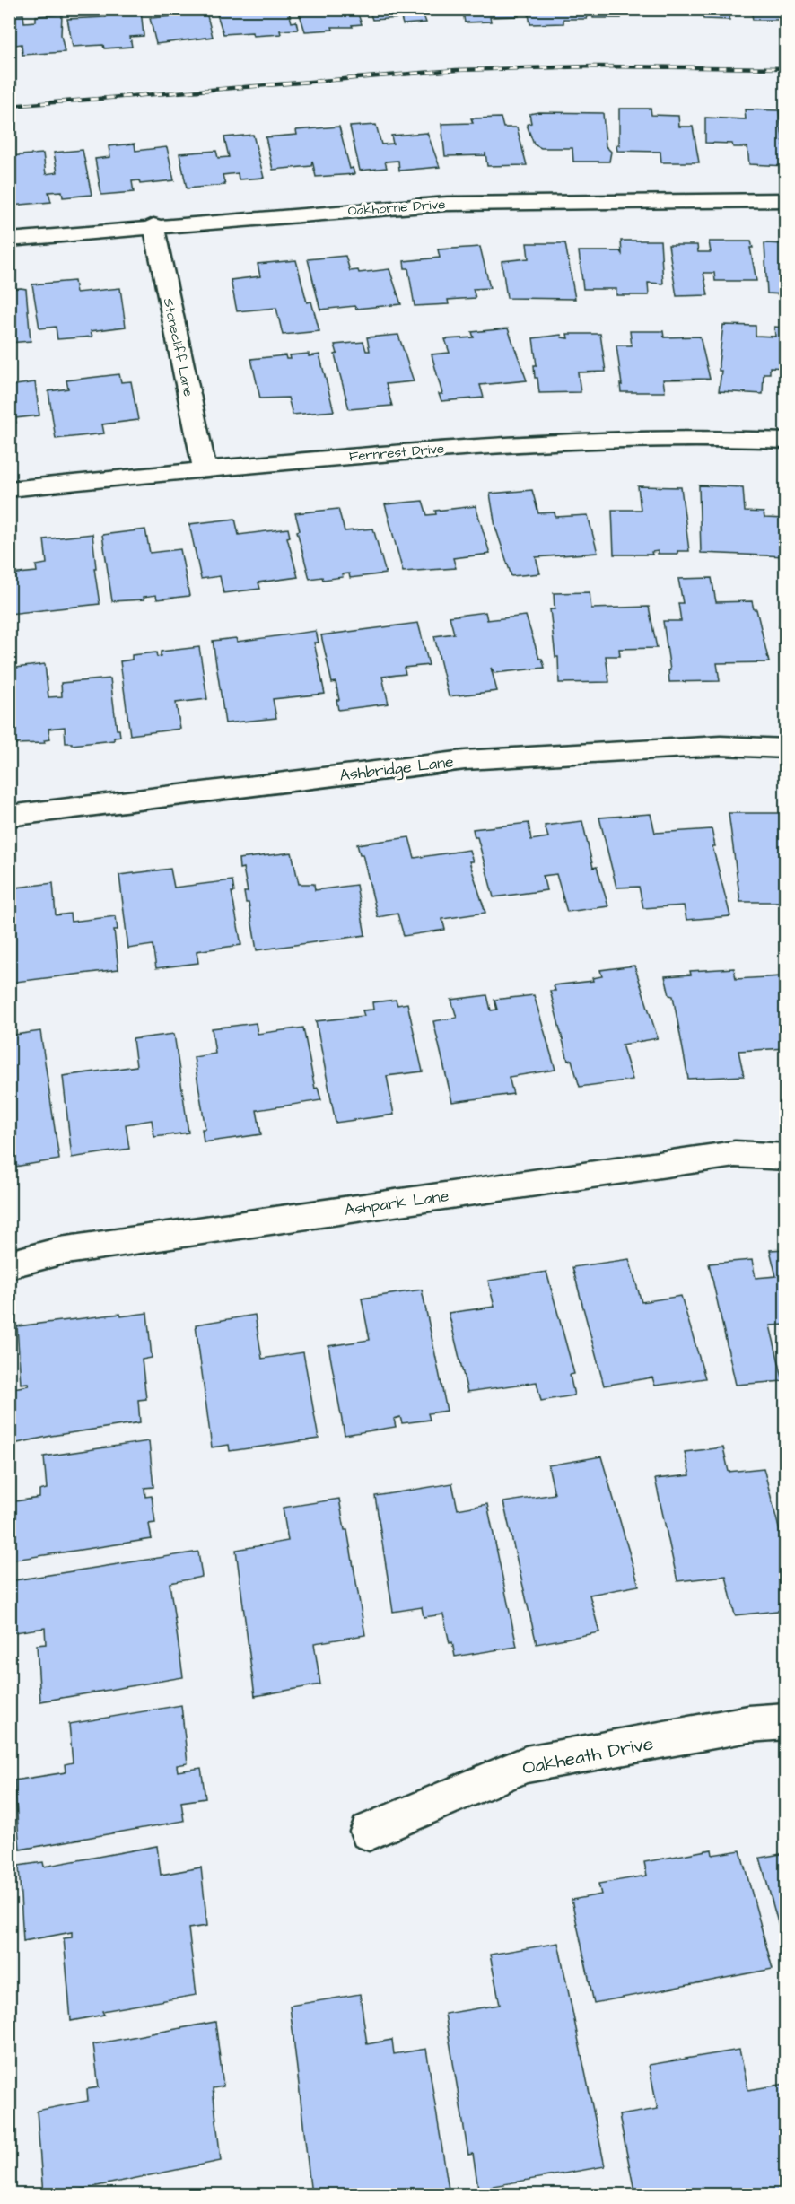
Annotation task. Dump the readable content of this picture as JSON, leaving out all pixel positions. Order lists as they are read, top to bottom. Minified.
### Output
{"streets":{"street":["Oakhorne Drive","Stonecliff Lane","Fernrest Drive","Ashbridge Lane","Ashpark Lane","Oakheath Drive"]},"crossings":[["Oakhorne Drive","Stonecliff Lane"],["Stonecliff Lane","Fernrest Drive"]]}
